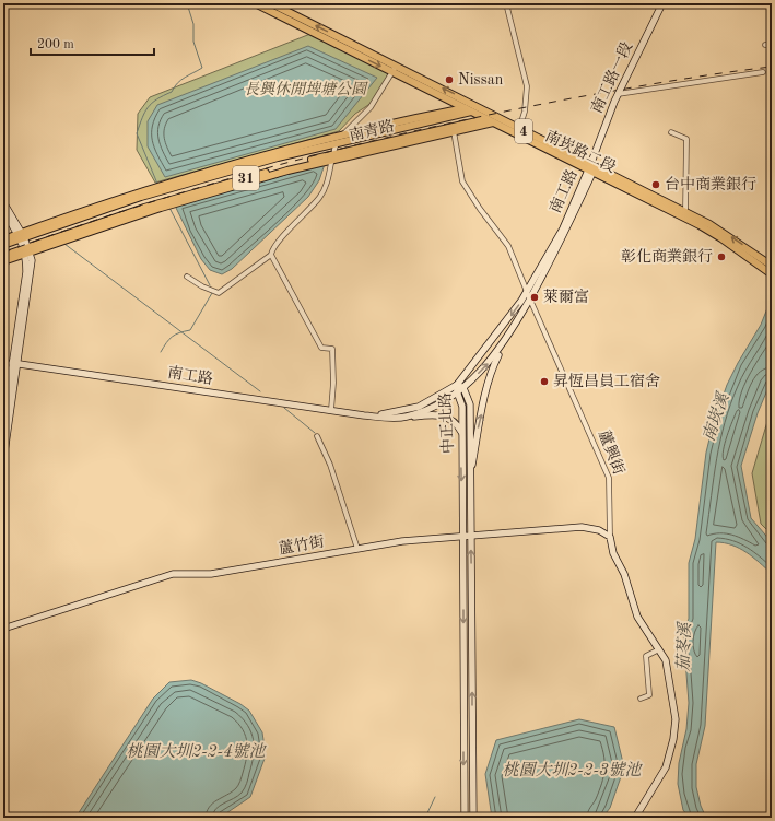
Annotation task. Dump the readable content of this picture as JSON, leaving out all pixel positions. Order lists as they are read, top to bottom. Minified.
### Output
{"streets":{"main road":["南青路","4","南崁路二段","31"],"street":["南工路一段","南工路","中正北路","蘆興街","蘆竹街"]},"crossings":[["南工路一段","南崁路二段"],["南工路一段","南工路"],["南青路","南崁路二段"],["南青路","31"],["南崁路二段","31"],["南崁路二段","南工路"],["31","蘆興街"],["南工路","中正北路"],["南工路","蘆興街"],["中正北路","蘆竹街"],["蘆興街","蘆竹街"]],"water":["南崁溪","茄苳溪","桃園大圳2-2-4號池","桃園大圳2-2-3號池"],"parks":["長興休閒埤塘公園"],"places":["Nissan","台中商業銀行","彰化商業銀行","萊爾富","昇恆昌員工宿舍"],"scale_bar":"200 m"}
